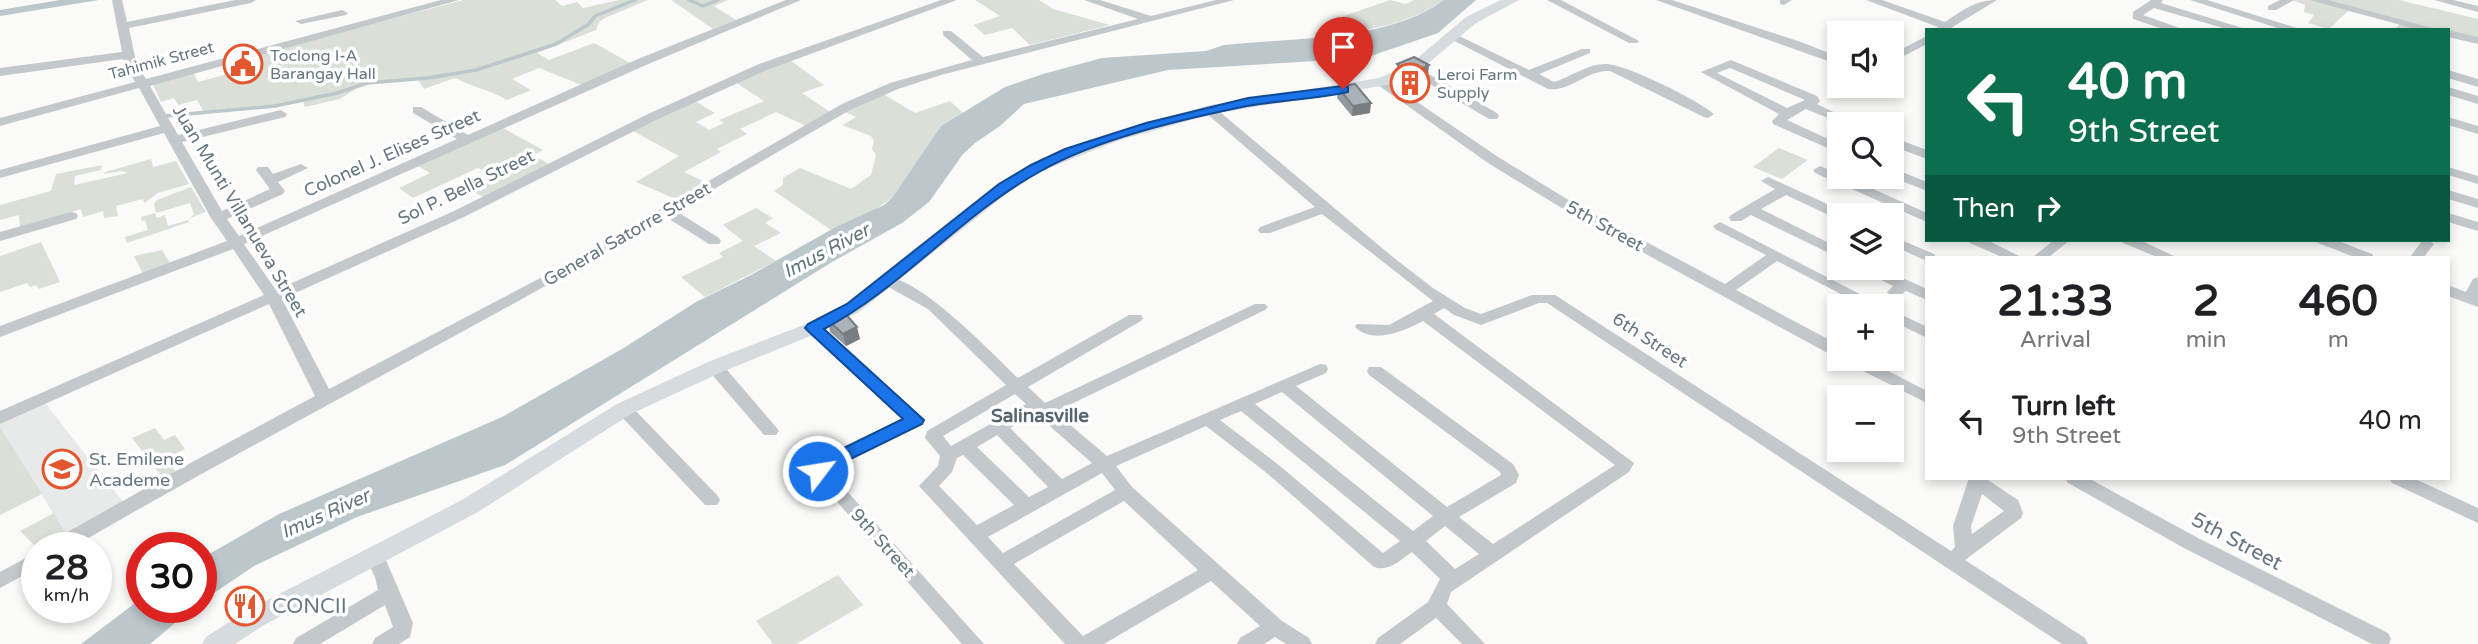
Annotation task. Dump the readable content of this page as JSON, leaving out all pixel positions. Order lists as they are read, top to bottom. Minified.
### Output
{"streets":{"street":["Tahimik Street","Colonel J. Elises Street","Sol P. Bella Street","Juan Munti Villanueva Street","5th Street","General Satorre Street","6th Street","9th Street"]},"crossings":[["Tahimik Street","Juan Munti Villanueva Street"],["Colonel J. Elises Street","Juan Munti Villanueva Street"],["Sol P. Bella Street","Juan Munti Villanueva Street"],["Juan Munti Villanueva Street","General Satorre Street"]],"districts":["Salinasville"],"water":["Imus River"],"places":{"public building":["Toclong I-A Barangay Hall"],"building":["Leroi Farm Supply"],"school or university":["St. Emilene Academe"],"restaurant":["CONCII"]},"page":{"map_buttons":["+","−"],"turn":["40 m","9th Street"],"then":"Then","eta":["21:33","Arrival","2","min","460","m"],"list":[{"name":"Turn left","note":"9th Street","value":"40 m"}],"speed":"28 km/h","limit":"30"}}
